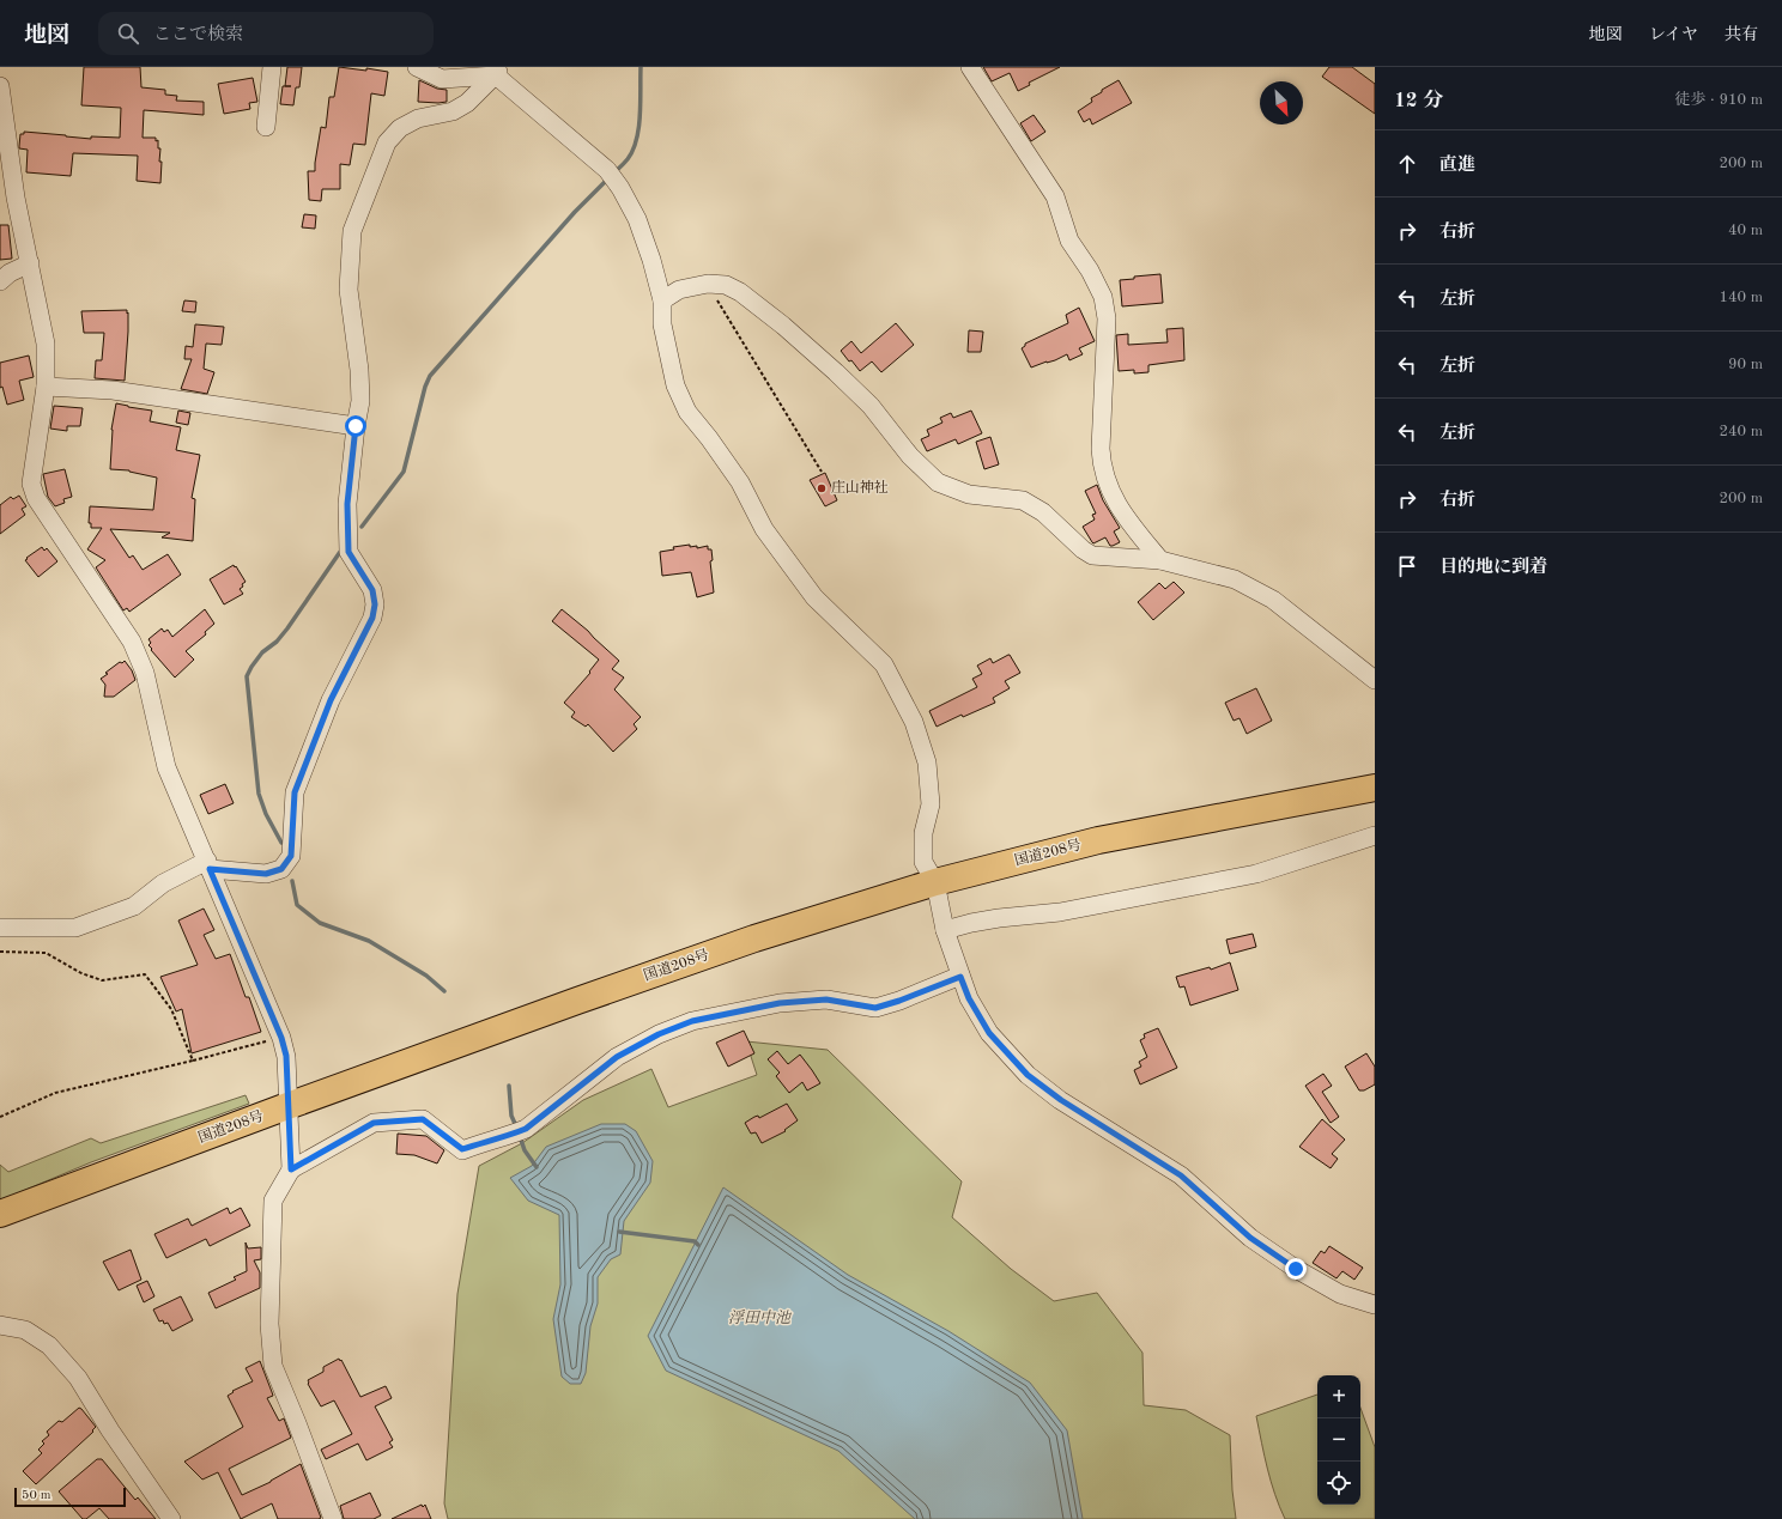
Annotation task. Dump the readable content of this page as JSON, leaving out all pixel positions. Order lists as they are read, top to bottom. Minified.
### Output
{"streets":{"highway":["国道208号"]},"water":["浮田中池"],"places":["庄山神社"],"scale_bar":"50 m","north":"bottom right","page":{"header":"地図","search":"ここで検索","nav":["地図","レイヤ","共有"],"heading":["12 分","徒歩 · 910 m"],"list":[["直進","200 m"],["右折","40 m"],["左折","140 m"],["左折","90 m"],["左折","240 m"],["右折","200 m"],"目的地に到着"],"map_buttons":["+","−"],"scale":"50 m"}}
